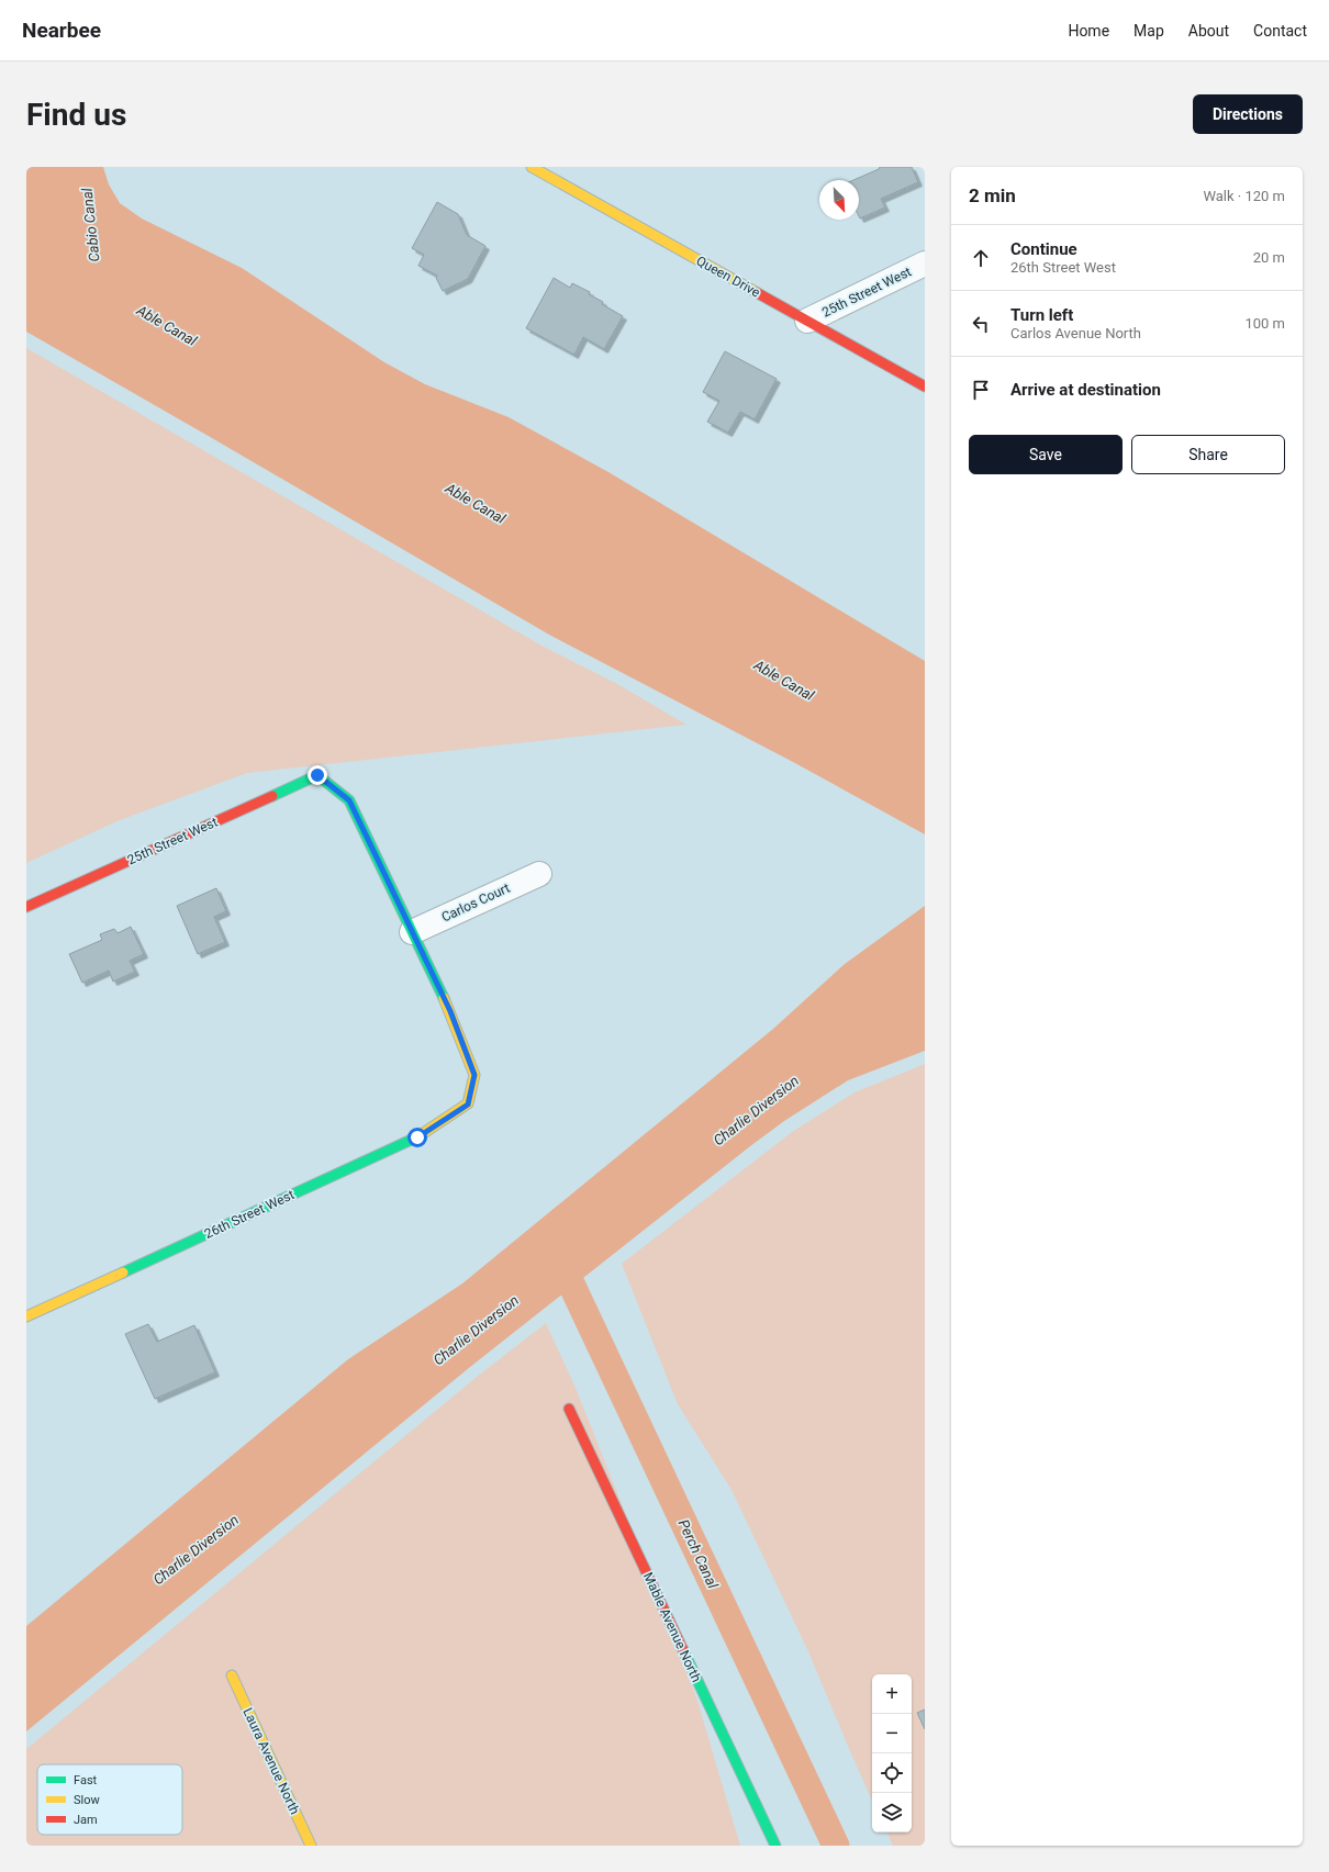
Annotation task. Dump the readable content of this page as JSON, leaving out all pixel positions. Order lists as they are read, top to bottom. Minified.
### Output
{"streets":{"street":["Queen Drive","25th Street West","Carlos Court","26th Street West","Mable Avenue North","Laura Avenue North"]},"crossings":[["Queen Drive","25th Street West"],["25th Street West","Carlos Court"],["25th Street West","26th Street West"],["Carlos Court","26th Street West"]],"water":["Cabio Canal","Able Canal","Charlie Diversion","Perch Canal"],"legend":["Fast","Slow","Jam"],"north":"bottom right","page":{"header":"Nearbee","nav":["Home","Map","About","Contact"],"buttons":["Directions",["Save","Share"]],"title":"Find us","heading":["2 min","Walk · 120 m"],"list":[["Continue","26th Street West","20 m"],["Turn left","Carlos Avenue North","100 m"],"Arrive at destination"],"map_buttons":["+","−"]}}
